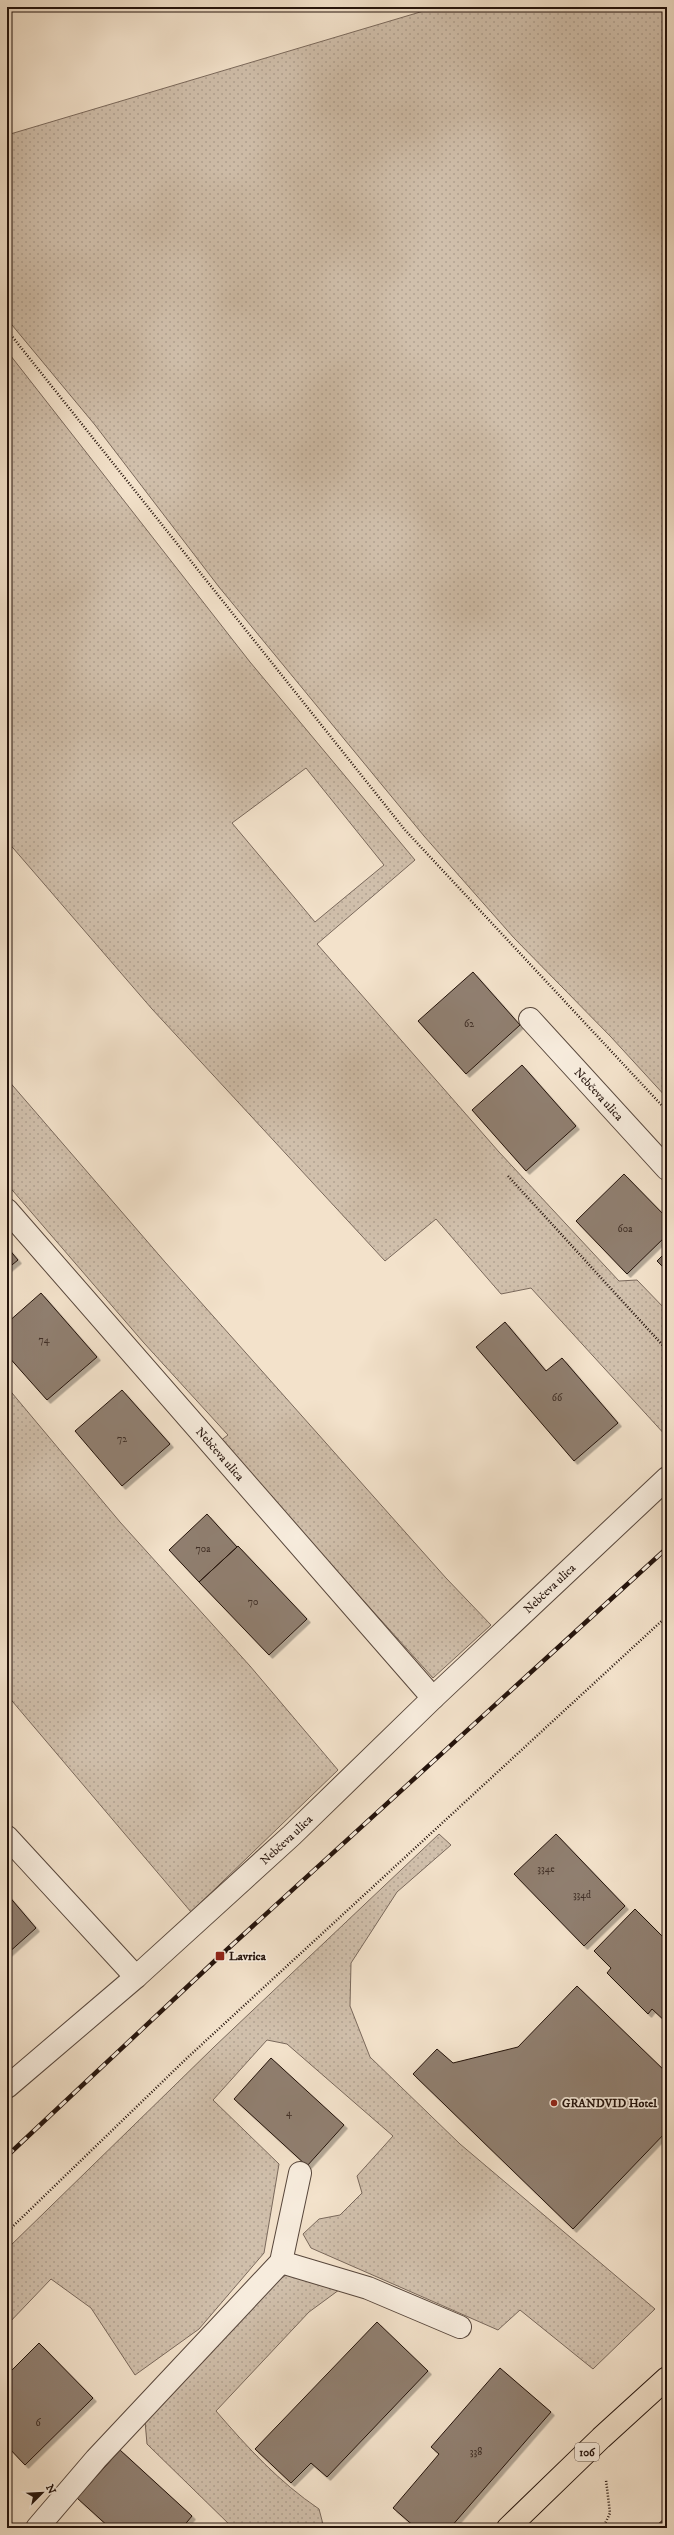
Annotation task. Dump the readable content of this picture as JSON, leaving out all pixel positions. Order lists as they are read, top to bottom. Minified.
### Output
{"streets":{"main road":["106"],"street":["Nebčeva ulica"]},"places":{"transit":["Lavrica"],"other":["GRANDVID Hotel"]},"house_numbers":["62","60a","74","66","72","70a","70","334e","334d","4","6","338"],"north":"top right"}
